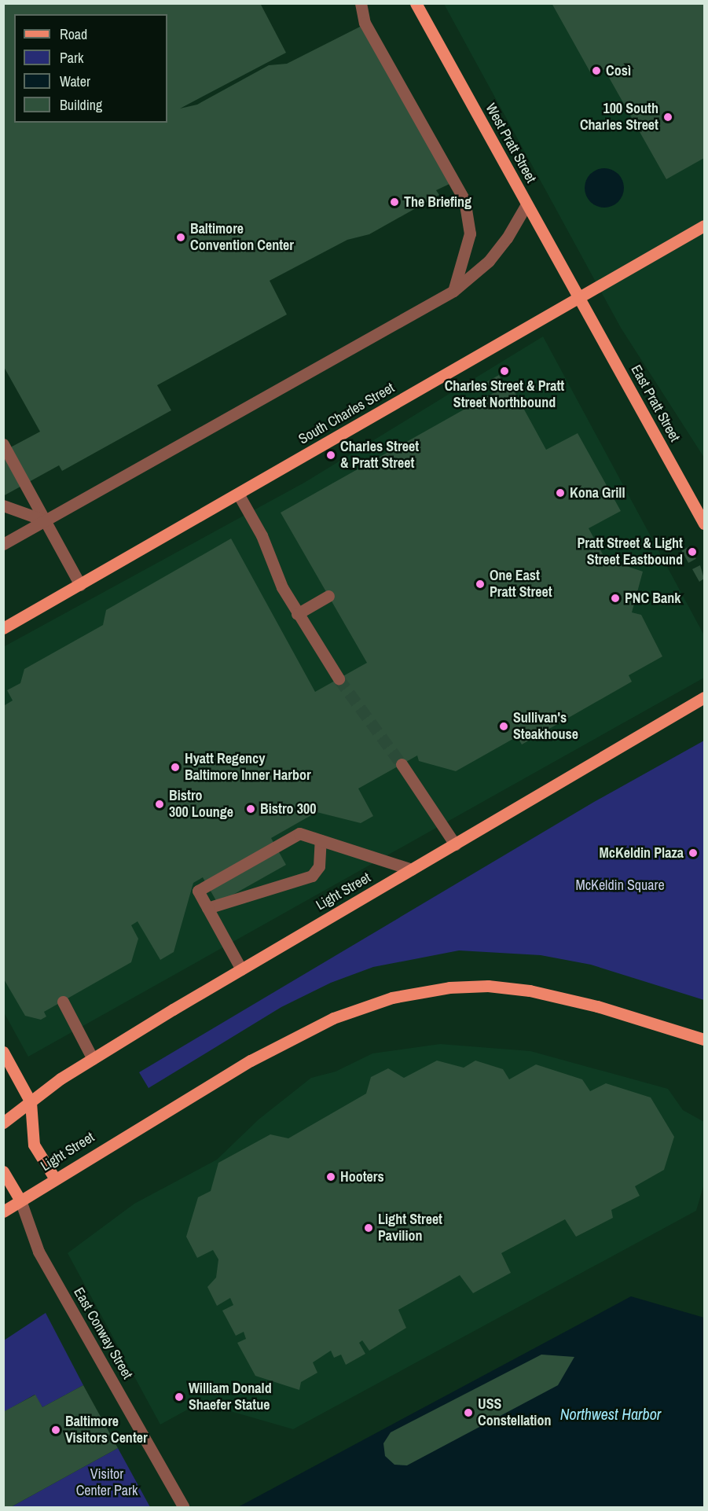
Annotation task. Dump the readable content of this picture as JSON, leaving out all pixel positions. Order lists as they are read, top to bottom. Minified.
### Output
{"streets":{"main road":["West Pratt Street","East Pratt Street","South Charles Street","Light Street","East Conway Street"]},"crossings":[["West Pratt Street","East Pratt Street"],["West Pratt Street","South Charles Street"],["East Pratt Street","South Charles Street"],["Light Street","East Conway Street"]],"water":["Northwest Harbor"],"parks":["McKeldin Square","Visitor Center Park"],"places":["Così","100 South Charles Street","The Briefing","Baltimore Convention Center","Charles Street & Pratt Street Northbound","Charles Street & Pratt Street","Kona Grill","Pratt Street & Light Street Eastbound","One East Pratt Street","PNC Bank","Sullivan's Steakhouse","Hyatt Regency Baltimore Inner Harbor","Bistro 300 Lounge","Bistro 300","McKeldin Plaza","Hooters","Light Street Pavilion","William Donald Shaefer Statue","USS Constellation","Baltimore Visitors Center"],"legend":["Road","Park","Water","Building"]}
